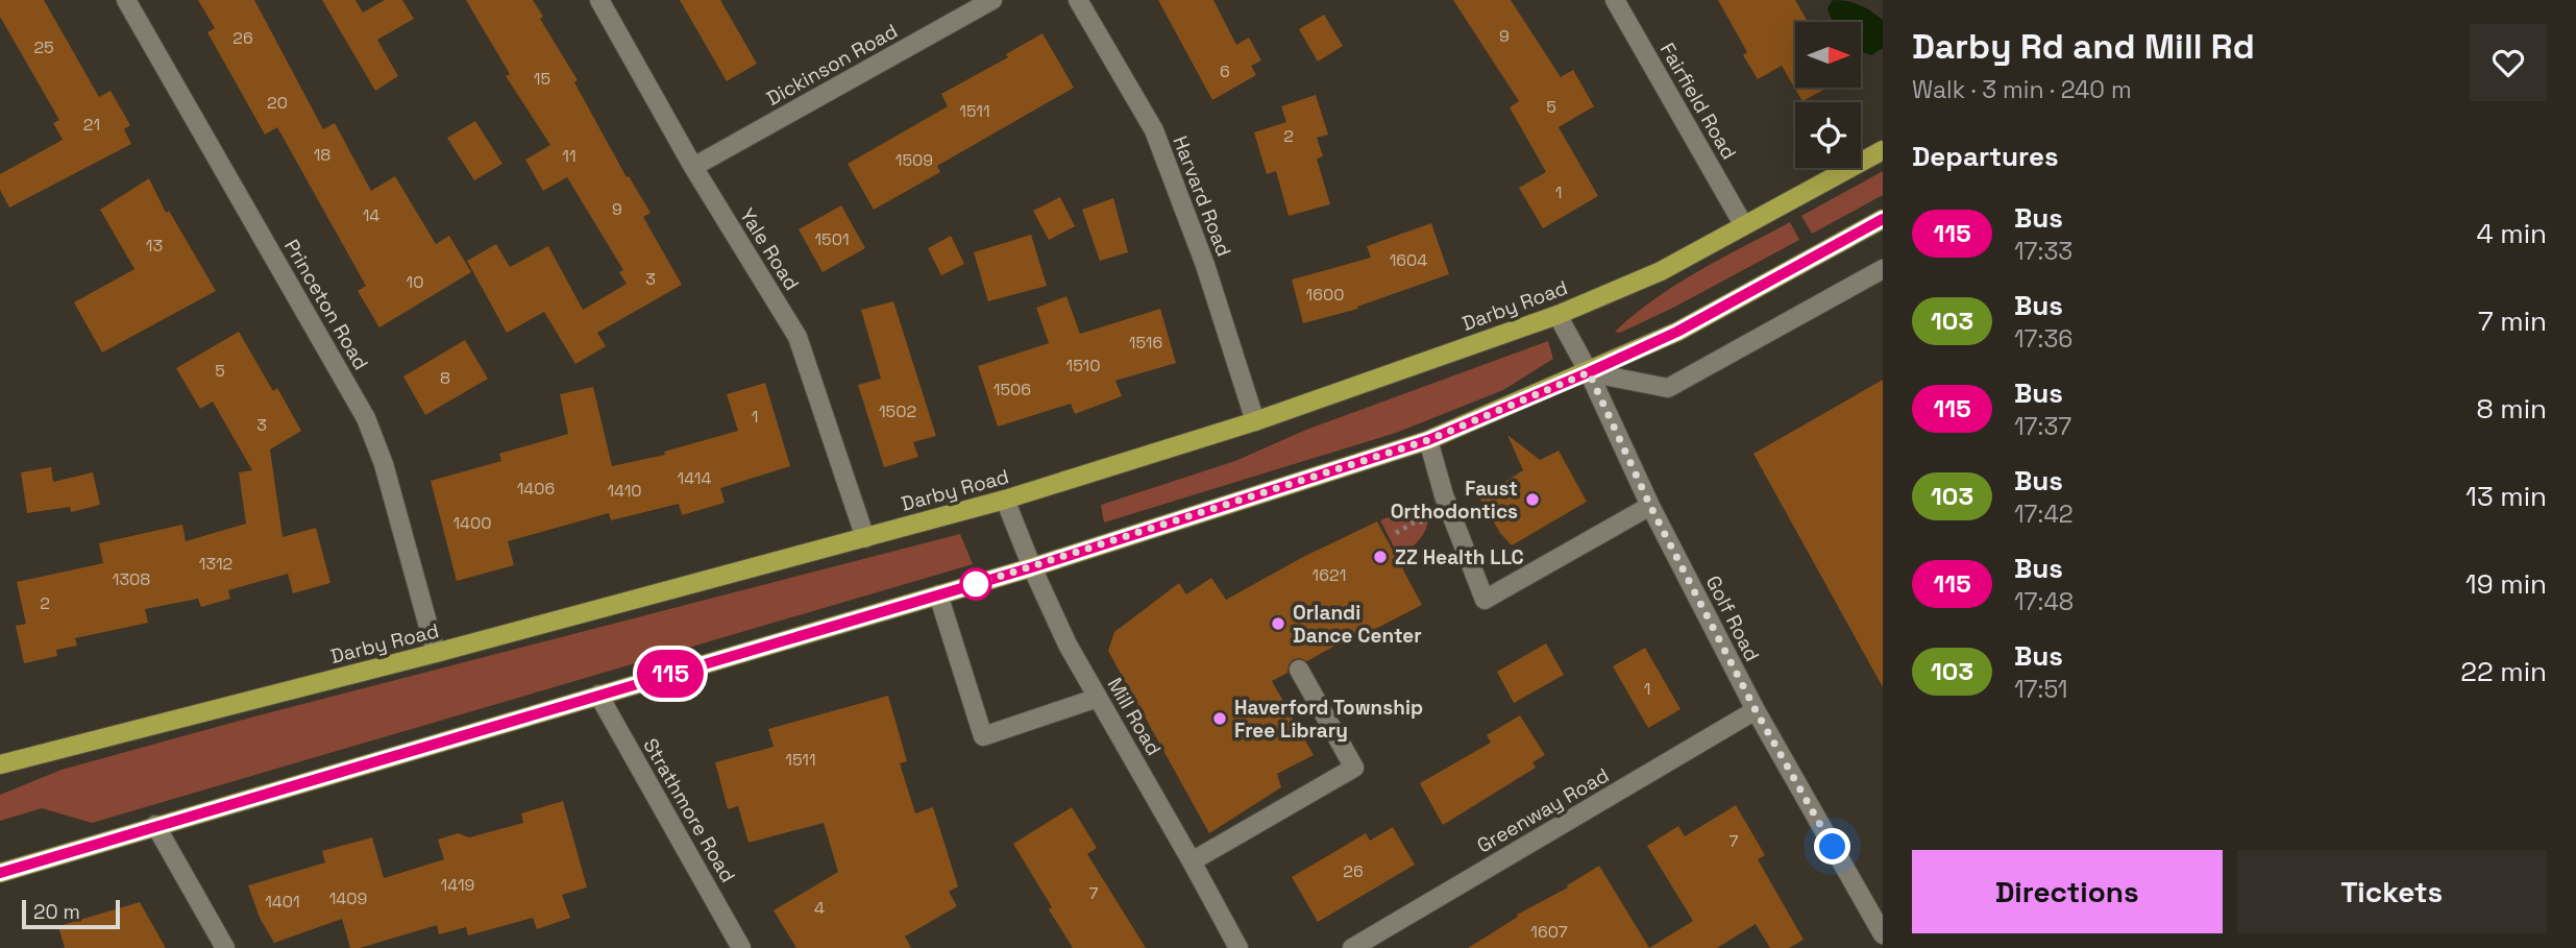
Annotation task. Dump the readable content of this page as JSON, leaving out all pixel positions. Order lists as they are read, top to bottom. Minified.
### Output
{"streets":{"main road":["Darby Road"],"street":["Dickinson Road","Fairfield Road","Harvard Road","Yale Road","Princeton Road","Golf Road","Mill Road","Strathmore Road","Greenway Road"]},"crossings":[["Dickinson Road","Yale Road"],["Fairfield Road","Darby Road"],["Harvard Road","Darby Road"],["Yale Road","Darby Road"],["Princeton Road","Darby Road"],["Darby Road","Golf Road"],["Darby Road","Mill Road"],["Golf Road","Greenway Road"]],"places":["Faust Orthodontics","ZZ Health LLC","Orlandi Dance Center","Haverford Township Free Library"],"lines":["bus line 115"],"house_numbers":["9","26","25","6","15","20","5","1511","21","2","18","11","1509","1","9","14","1501","13","1604","3","10","1600","1516","1510","5","8","1506","1502","1","3","1414","1406","1410","1400","1312","1621","1308","2","1","1511","7","26","1419","7","1409","1401","4","1607"],"scale_bar":"20 m","north":"right","page":{"on_map":"115","heading":[["Darby Rd and Mill Rd","Walk · 3 min · 240 m"],"Departures"],"list":[{"mark":"115","name":"Bus","note":"17:33","value":"4 min"},{"mark":"103","name":"Bus","note":"17:36","value":"7 min"},{"mark":"115","name":"Bus","note":"17:37","value":"8 min"},{"mark":"103","name":"Bus","note":"17:42","value":"13 min"},{"mark":"115","name":"Bus","note":"17:48","value":"19 min"},{"mark":"103","name":"Bus","note":"17:51","value":"22 min"}],"buttons":["Directions","Tickets"],"scale":"20 m"}}
